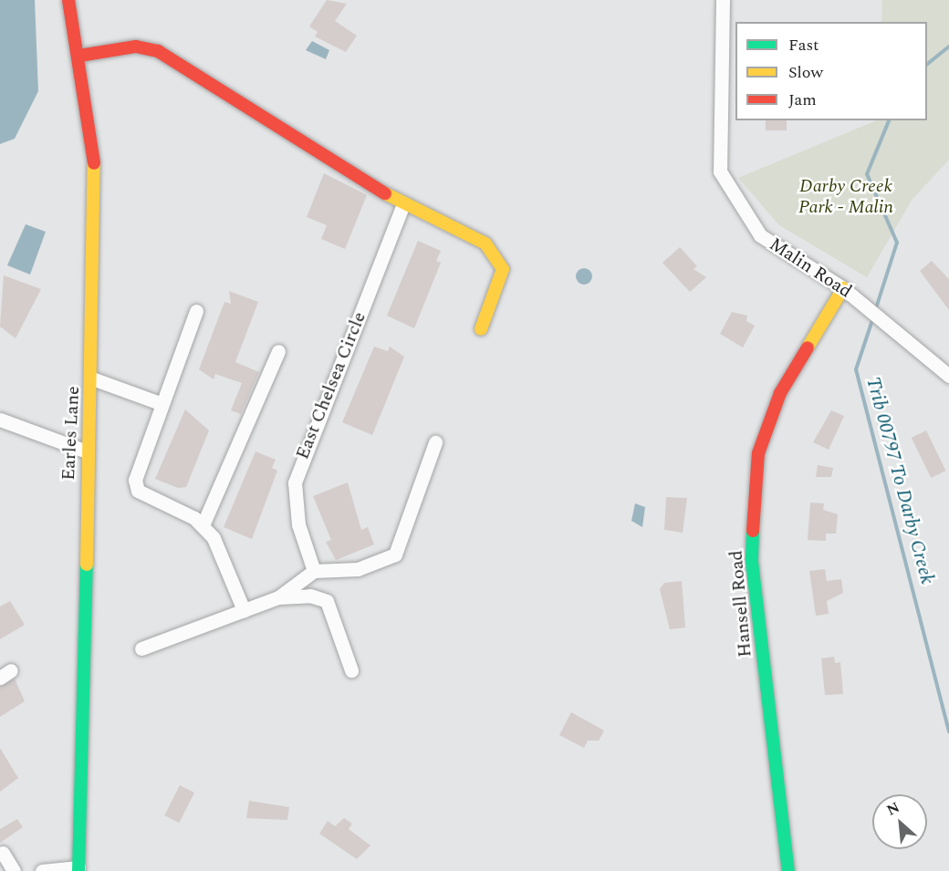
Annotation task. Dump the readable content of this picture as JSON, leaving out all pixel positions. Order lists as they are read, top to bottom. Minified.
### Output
{"streets":{"street":["Malin Road","East Chelsea Circle","Earles Lane","Hansell Road"]},"crossings":[["Malin Road","Hansell Road"]],"water":["Trib 00797 To Darby Creek"],"parks":["Darby Creek Park - Malin"],"legend":["Fast","Slow","Jam"],"north":"top left"}
